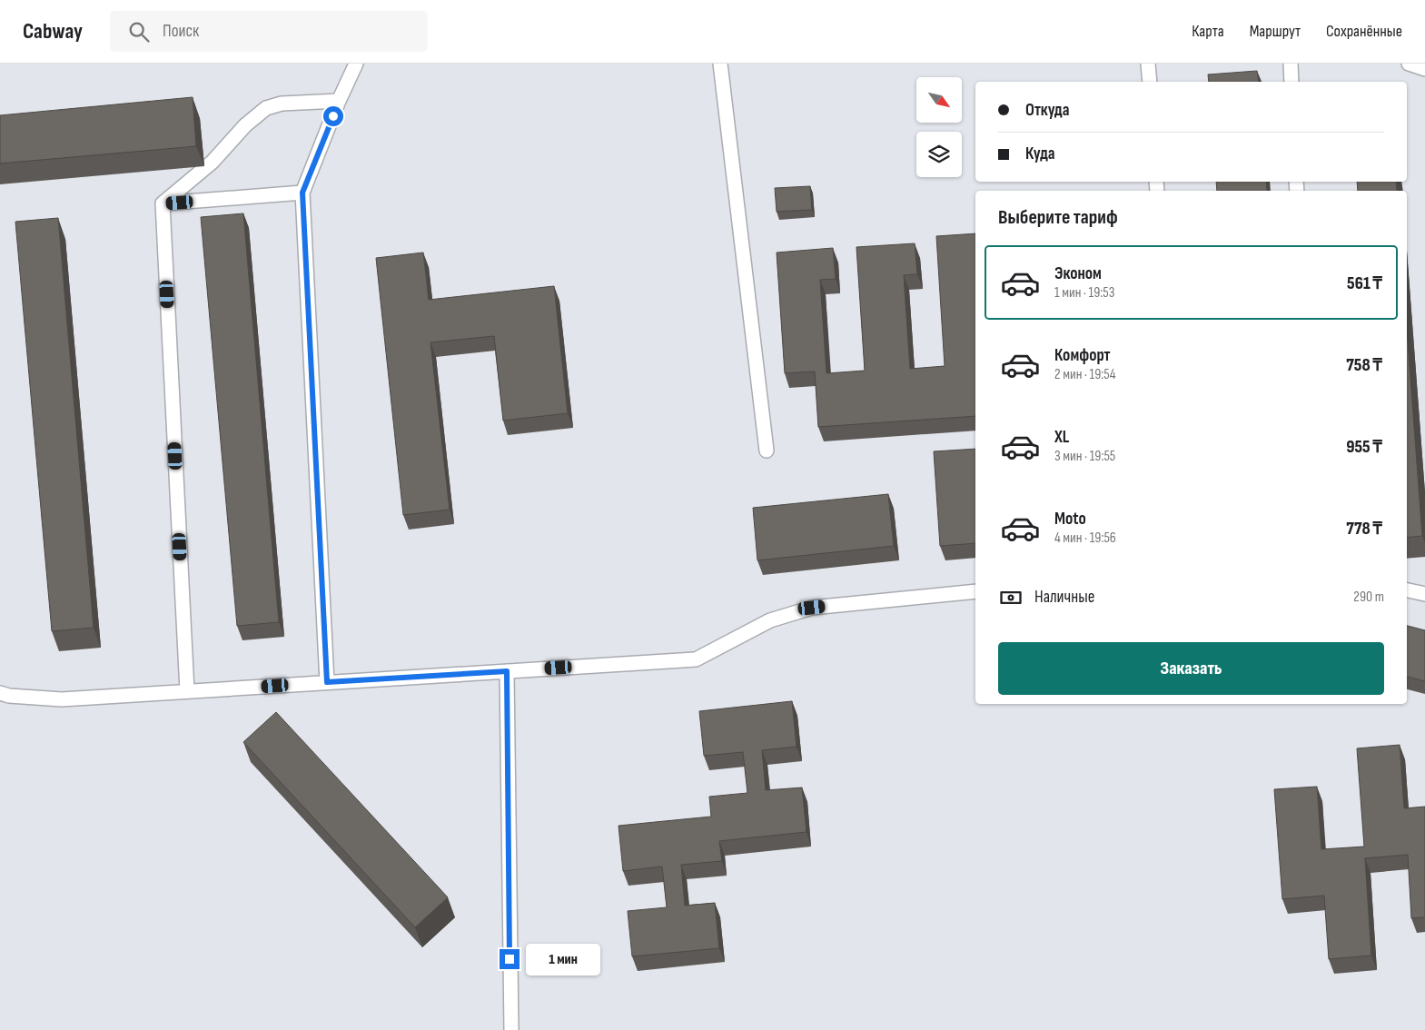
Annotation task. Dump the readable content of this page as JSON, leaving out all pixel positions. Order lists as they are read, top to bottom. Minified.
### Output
{"north":"bottom right","page":{"header":"Cabway","search":"Поиск","nav":["Карта","Маршрут","Сохранённые"],"banner":["Откуда","Куда"],"heading":"Выберите тариф","list":[{"name":"Эконом","note":"1 мин · 19:53","value":"561 ₸"},{"name":"Комфорт","note":"2 мин · 19:54","value":"758 ₸"},{"name":"XL","note":"3 мин · 19:55","value":"955 ₸"},{"name":"Moto","note":"4 мин · 19:56","value":"778 ₸"}],"pay":["Наличные","290 m"],"buttons":"Заказать","bubble":"1 мин"}}
